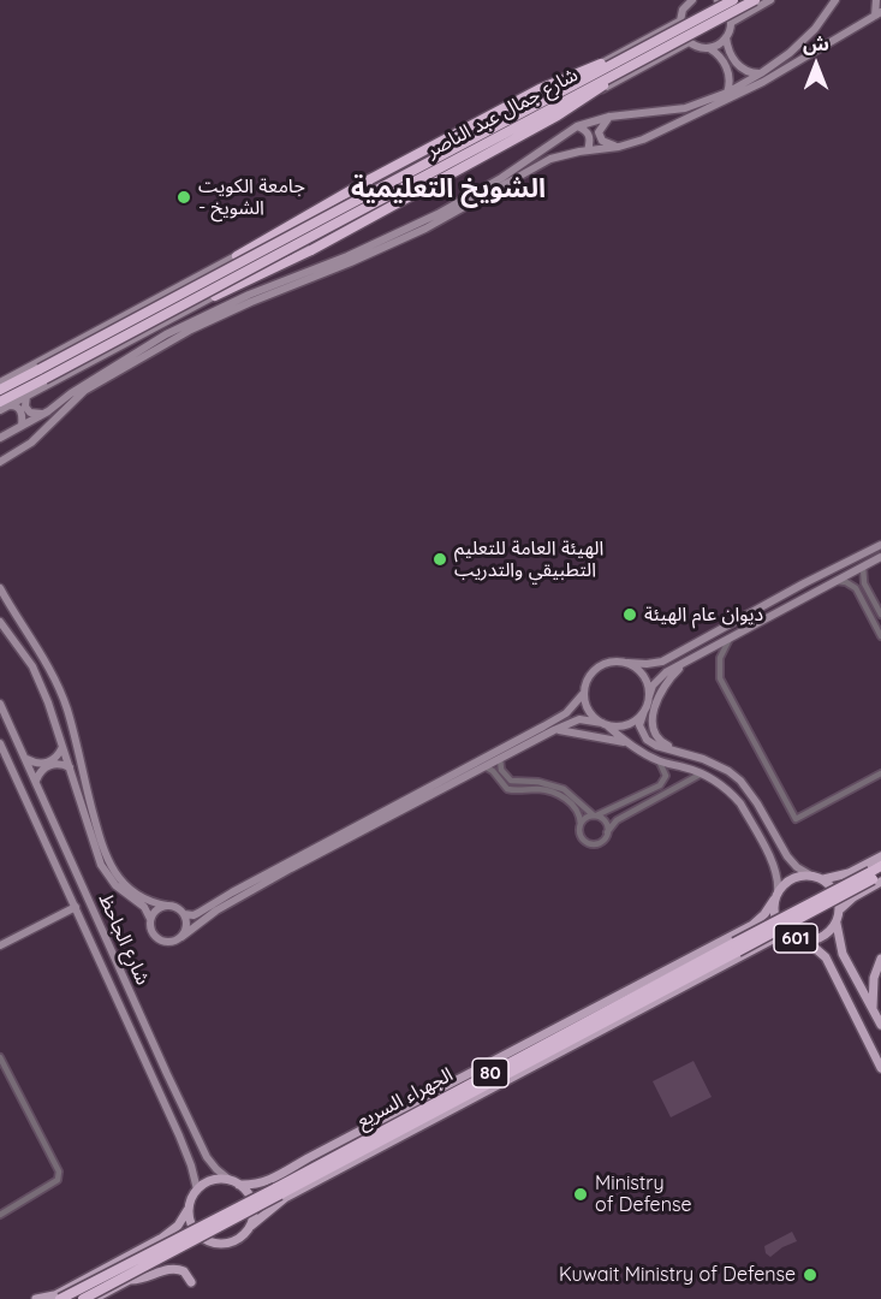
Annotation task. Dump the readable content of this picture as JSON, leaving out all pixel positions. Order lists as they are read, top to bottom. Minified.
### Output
{"streets":{"highway":["شارع جمال عبد الناصر","80","الجهراء السريع"],"main road":["601"],"street":["شارع الجاحظ"]},"crossings":[["601","الجهراء السريع"],["شارع الجاحظ","الجهراء السريع"]],"districts":["الشويخ التعليمية"],"places":["جامعة الكويت - الشويخ","الهيئة العامة للتعليم التطبيقي والتدريب","ديوان عام الهيئة","Ministry of Defense","Kuwait Ministry of Defense"],"north":"top"}
